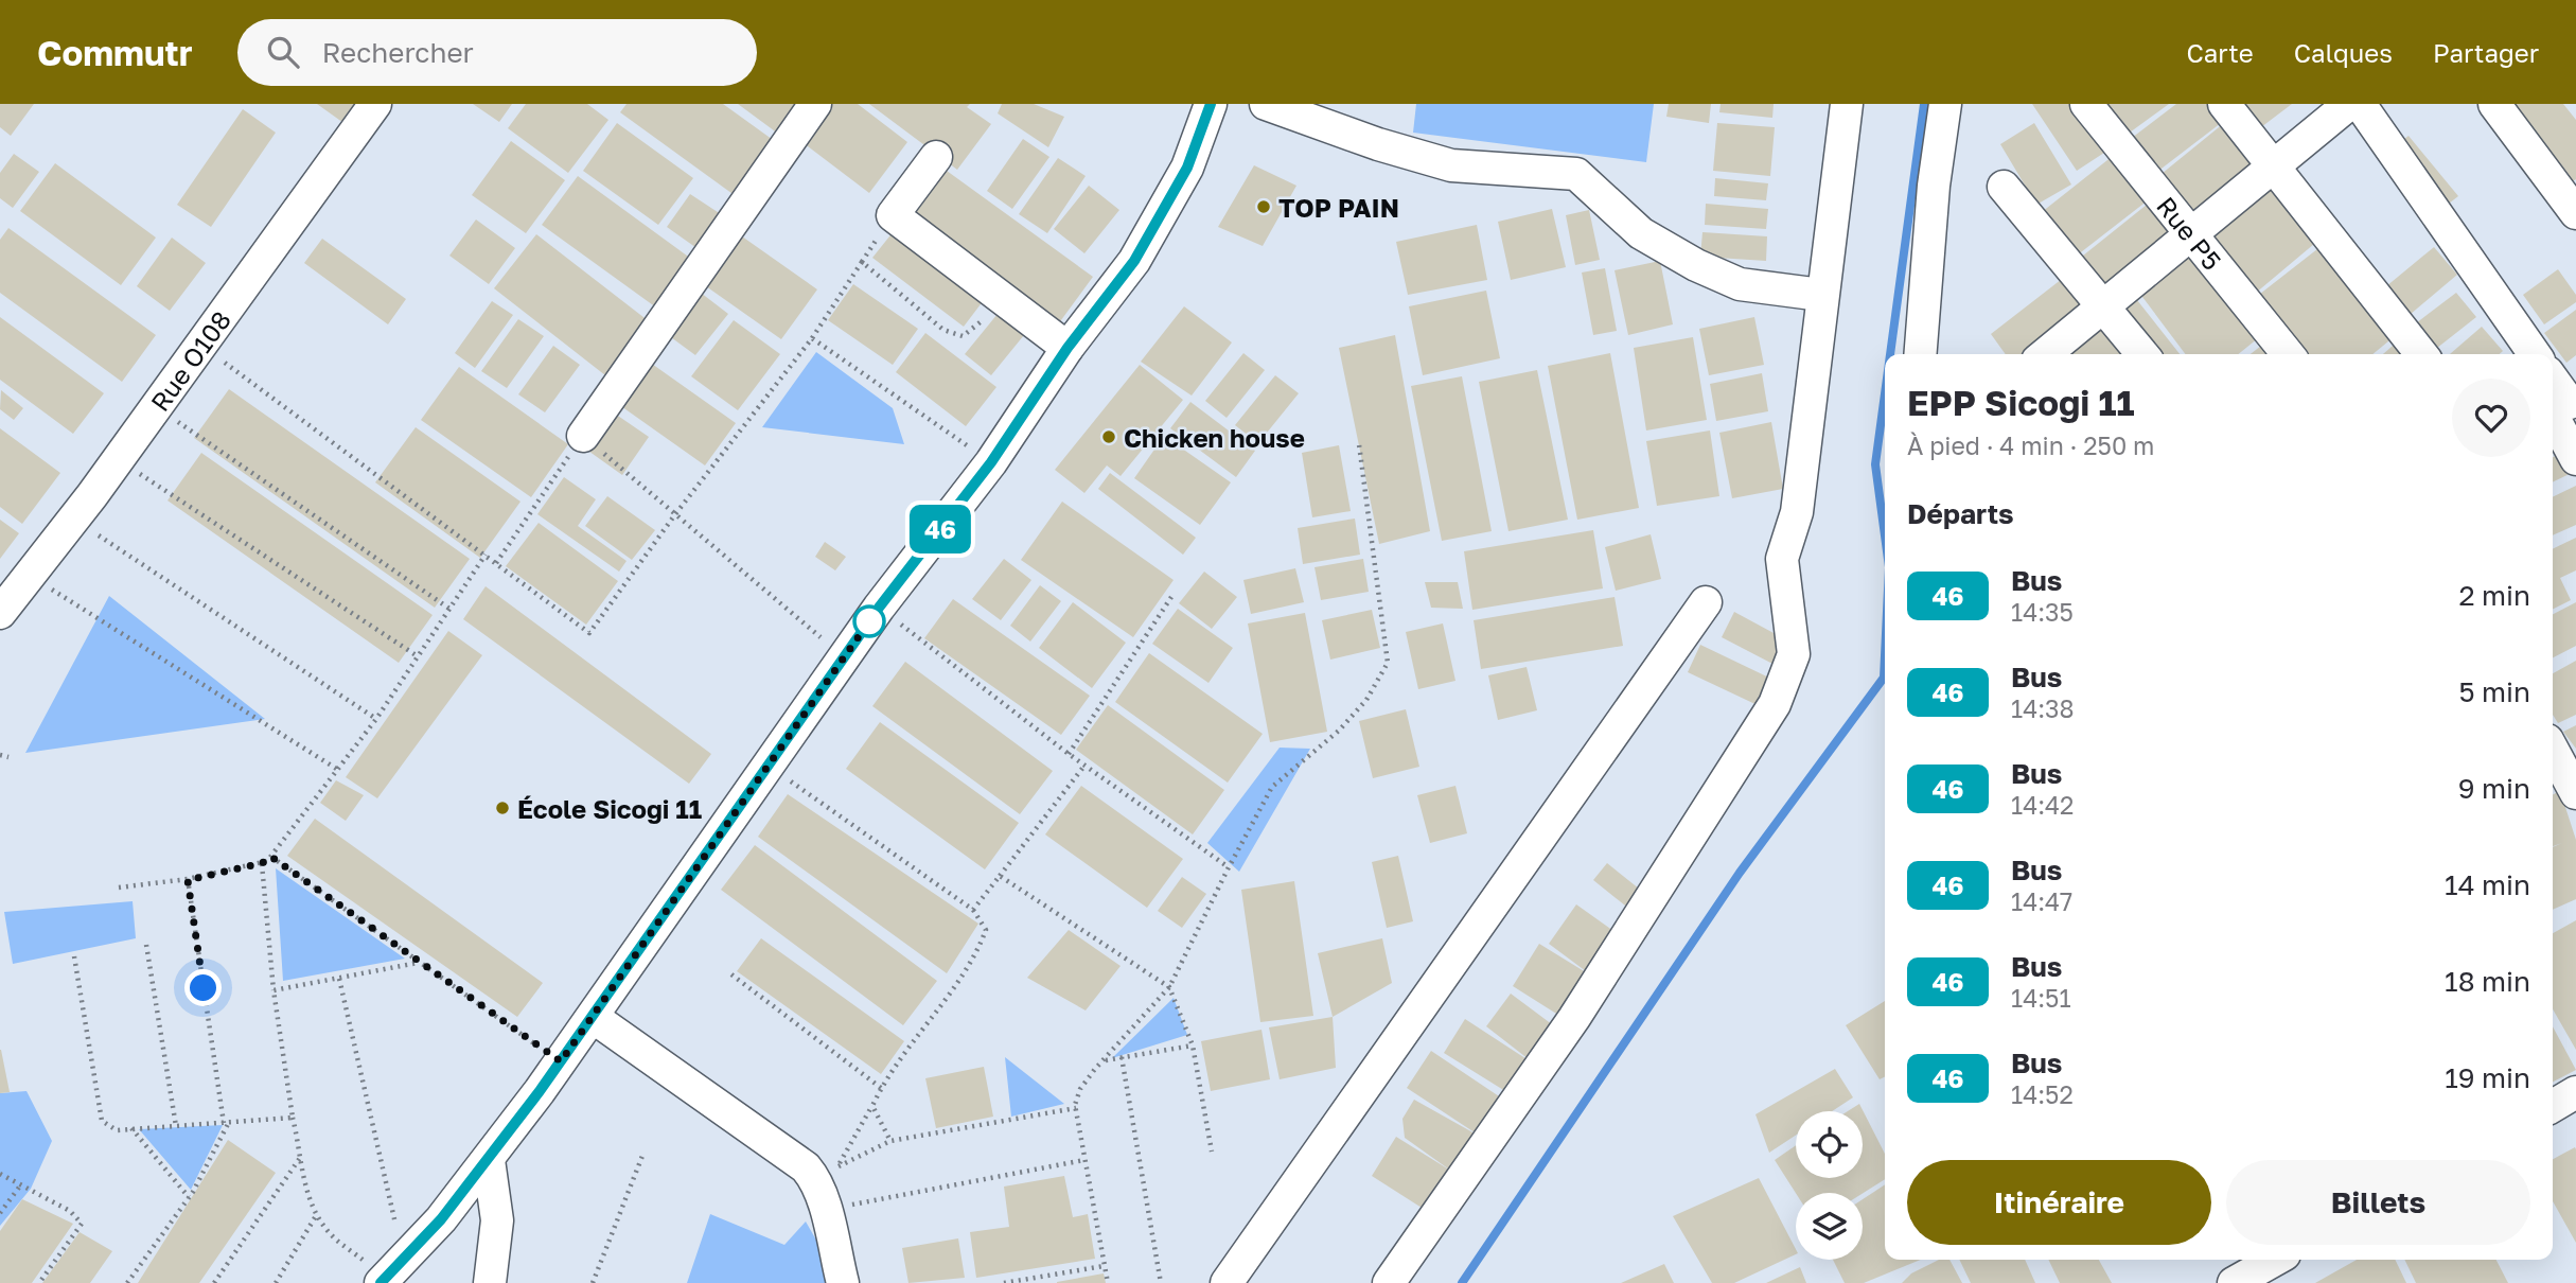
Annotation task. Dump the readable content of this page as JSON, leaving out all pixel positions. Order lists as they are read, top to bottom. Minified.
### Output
{"streets":{"street":["Rue P5","Rue O108"]},"places":["TOP PAIN","Chicken house","École Sicogi 11"],"lines":["bus line 46"],"page":{"header":"Commutr","search":"Rechercher","nav":["Carte","Calques","Partager"],"on_map":"46","heading":[["EPP Sicogi 11","À pied · 4 min · 250 m"],"Départs"],"list":[{"mark":"46","name":"Bus","note":"14:35","value":"2 min"},{"mark":"46","name":"Bus","note":"14:38","value":"5 min"},{"mark":"46","name":"Bus","note":"14:42","value":"9 min"},{"mark":"46","name":"Bus","note":"14:47","value":"14 min"},{"mark":"46","name":"Bus","note":"14:51","value":"18 min"},{"mark":"46","name":"Bus","note":"14:52","value":"19 min"}],"buttons":["Itinéraire","Billets"]}}
